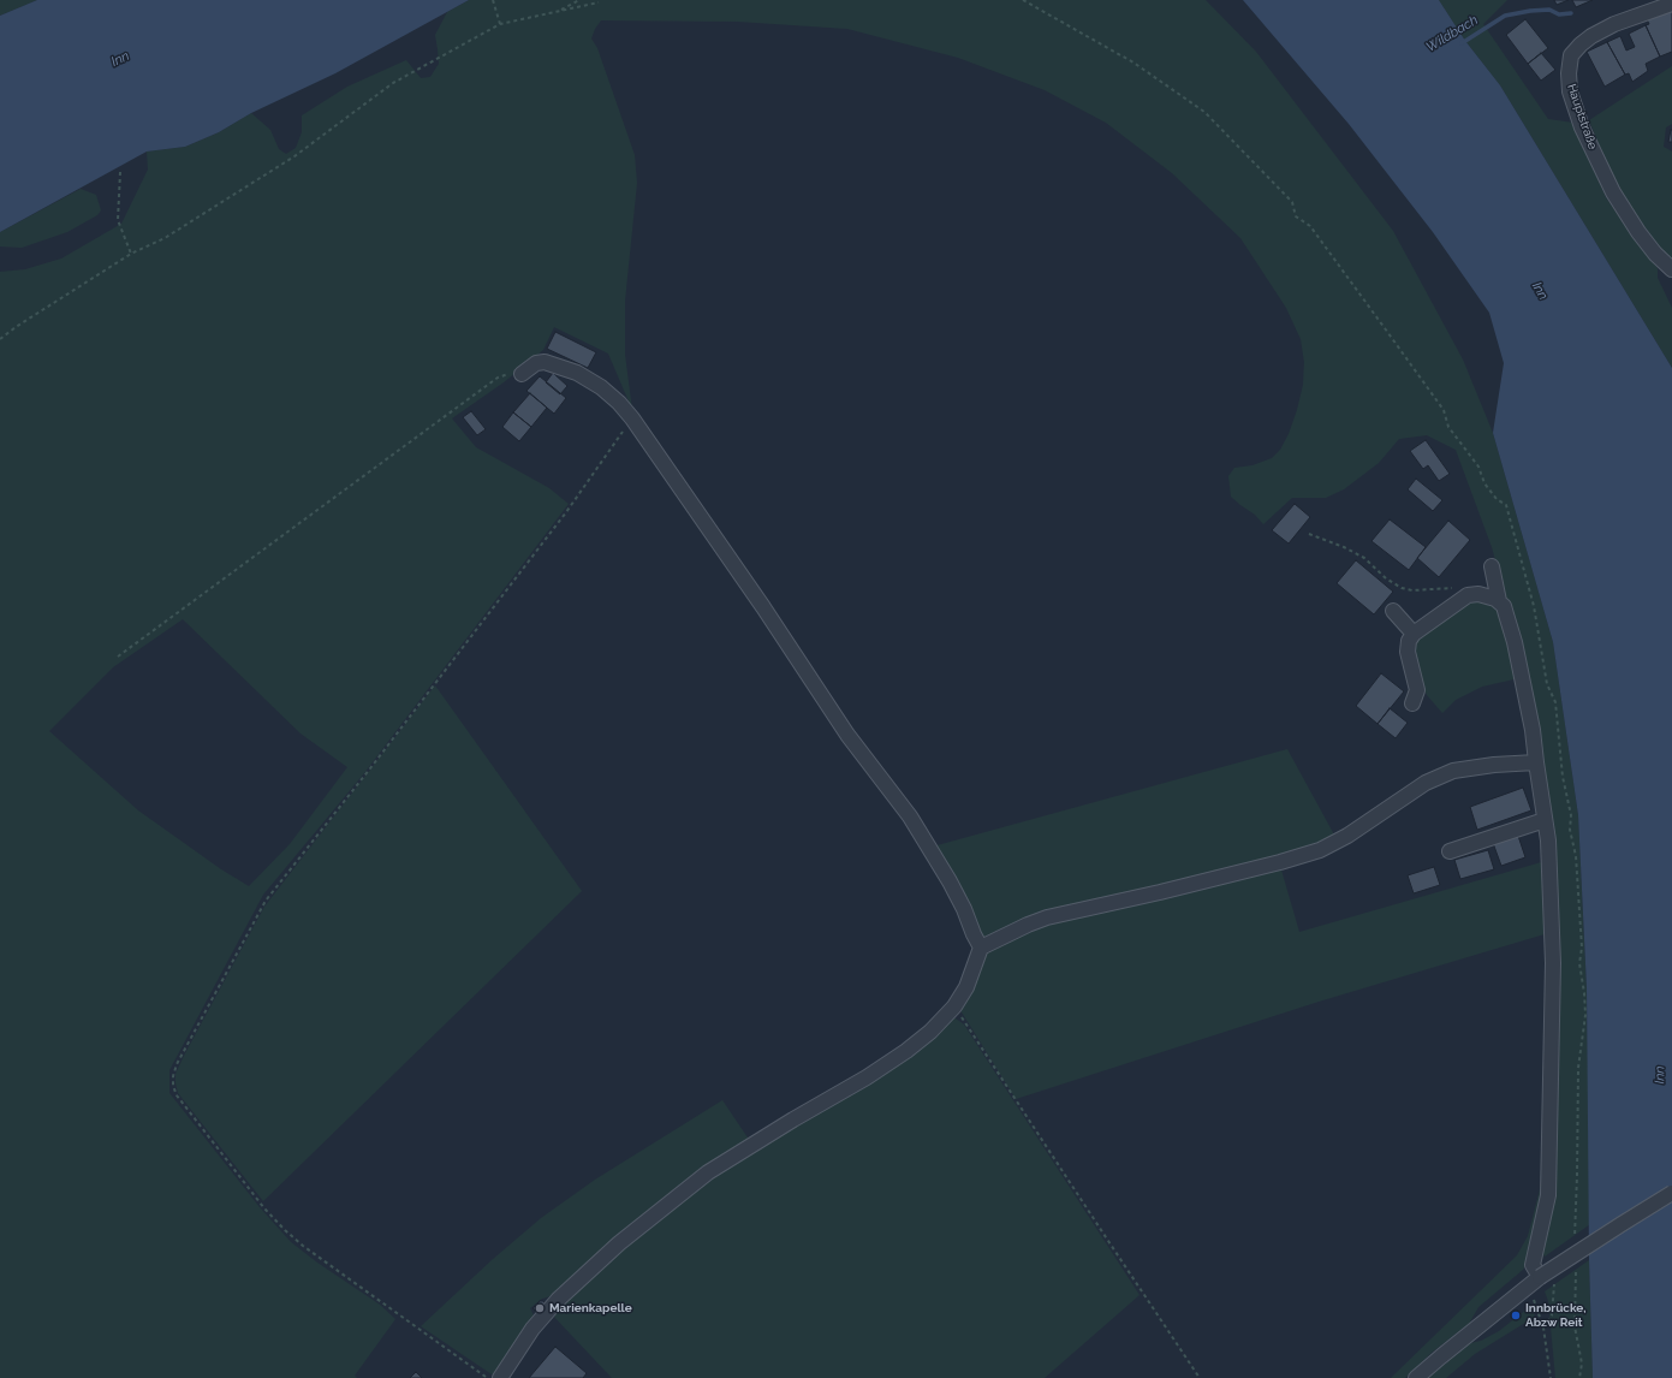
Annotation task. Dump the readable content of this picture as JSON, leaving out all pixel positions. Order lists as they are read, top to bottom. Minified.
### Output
{"streets":{"street":["Hauptstraße"]},"water":["Wildbach","Inn"],"places":["Marienkapelle","Innbrücke, Abzw Reit"]}
